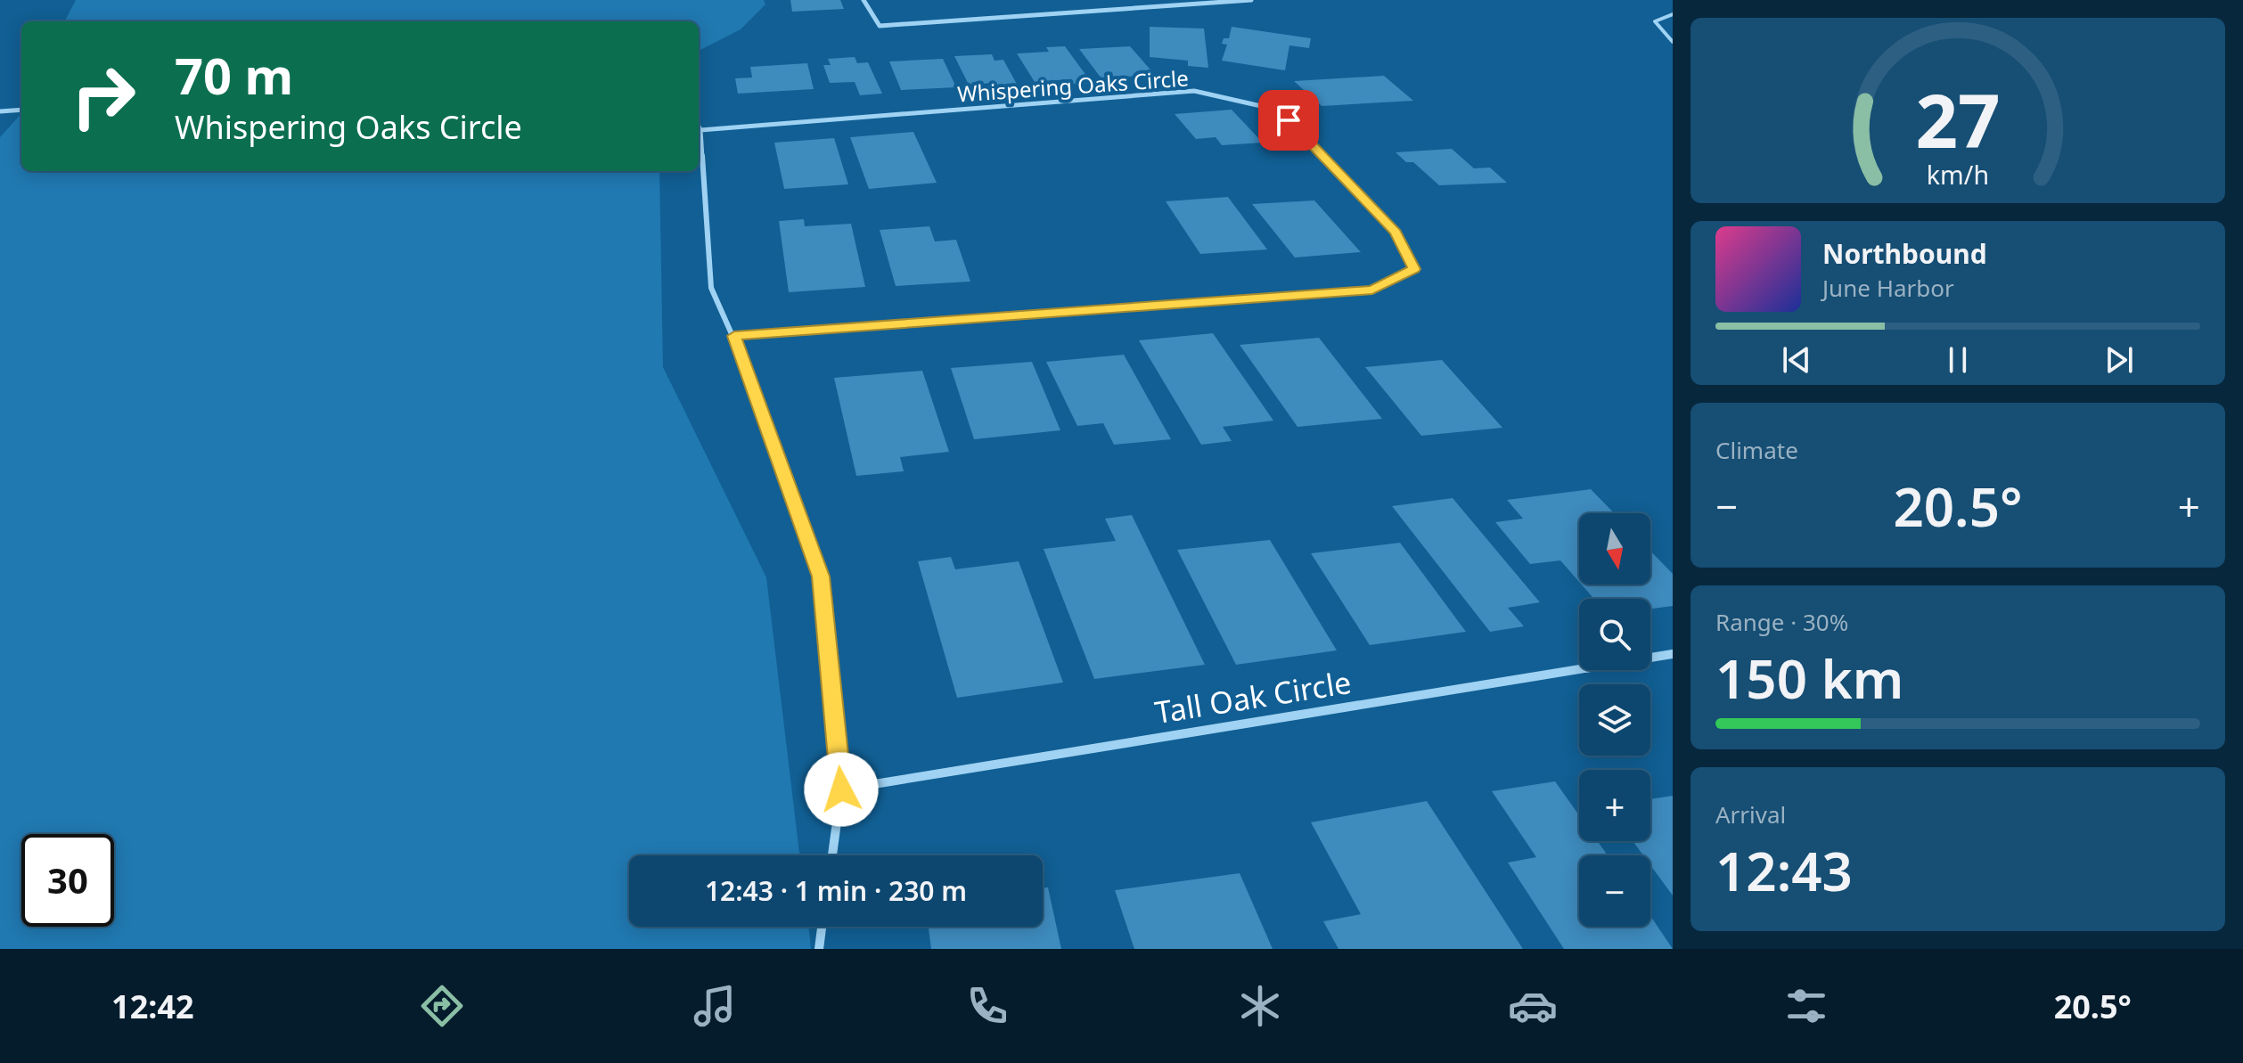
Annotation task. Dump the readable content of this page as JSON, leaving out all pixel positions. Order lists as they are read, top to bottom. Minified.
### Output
{"streets":{"street":["Whispering Oaks Circle","Tall Oak Circle"]},"north":"bottom","page":{"turn":["70 m","Whispering Oaks Circle"],"song":["Northbound","June Harbor"],"tile":["Climate",["Range · 30%","150 km"],["Arrival","12:43"]],"heat":["−","20.5°","+"],"map_buttons":["+","−"],"limit":"30","trip":"12:43 · 1 min · 230 m","tabs":["12:42","20.5°"],"gauge":["27","km/h"]}}
